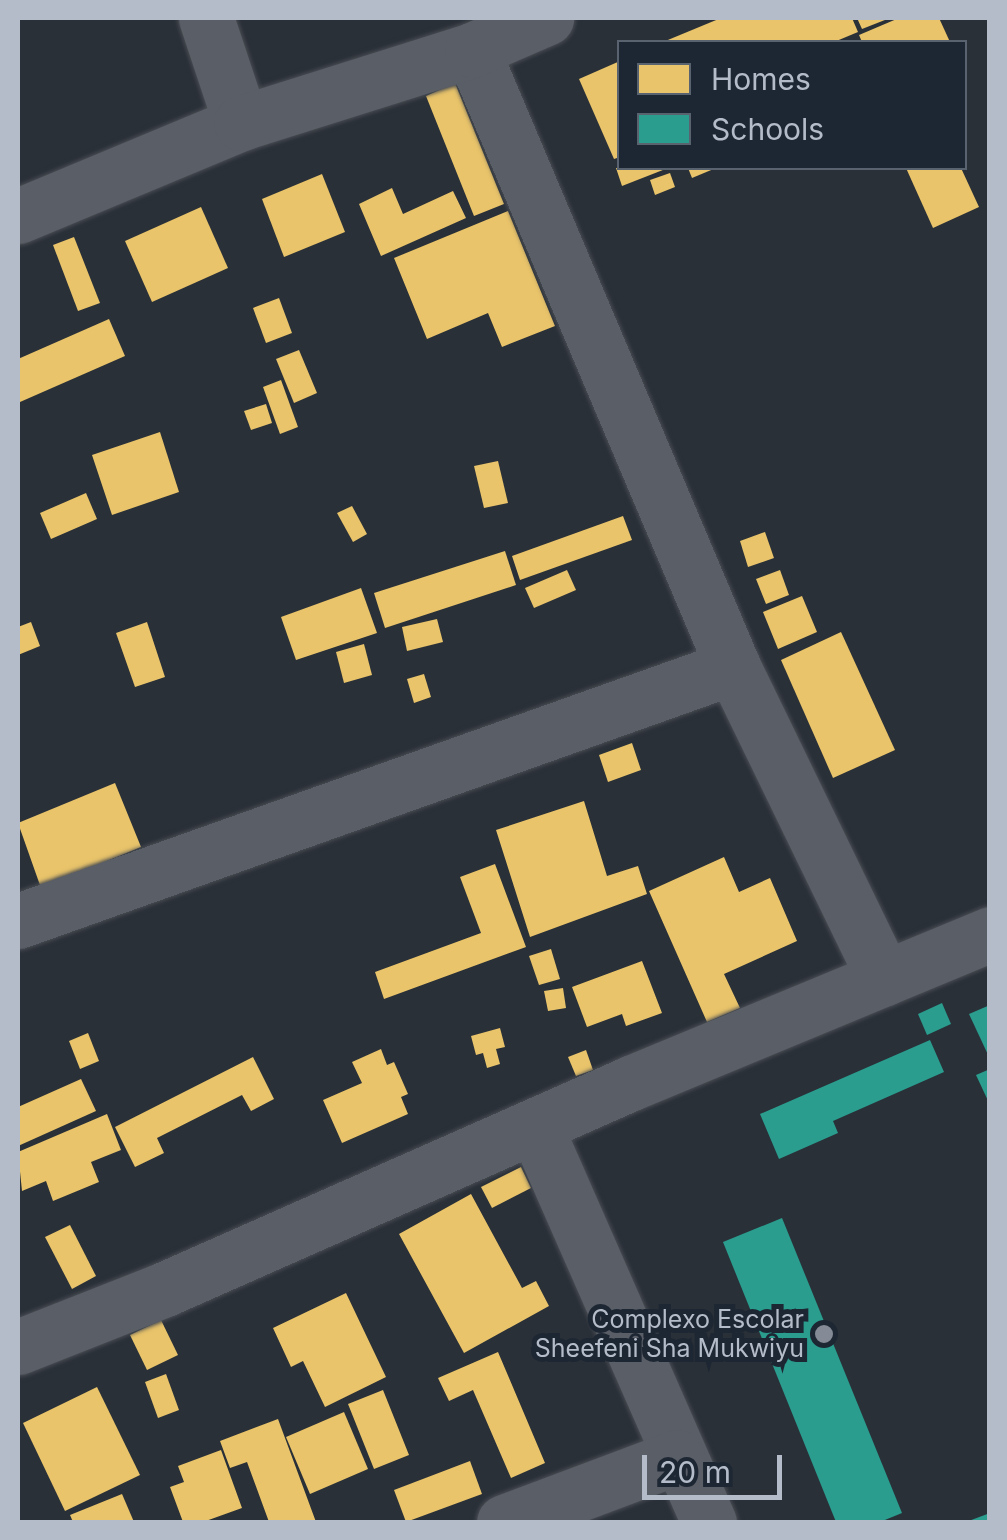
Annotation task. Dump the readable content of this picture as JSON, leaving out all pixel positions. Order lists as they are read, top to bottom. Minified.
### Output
{"places":["Complexo Escolar Sheefeni Sha Mukwiyu"],"legend":["Homes","Schools"],"scale_bar":"20 m"}
